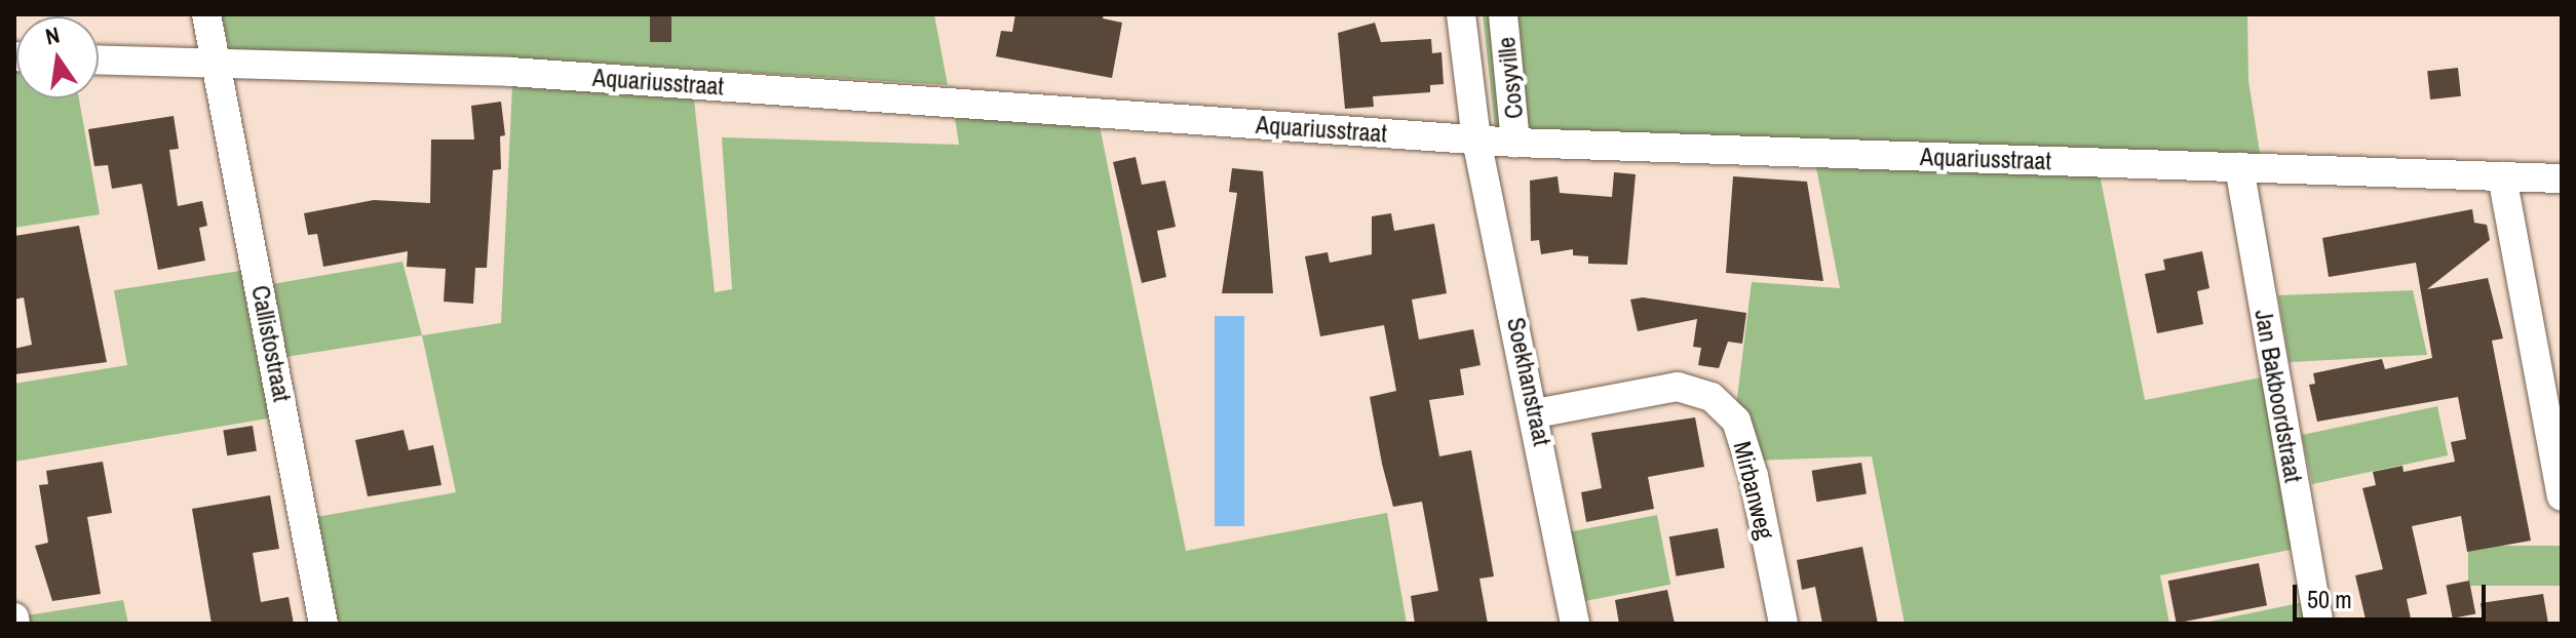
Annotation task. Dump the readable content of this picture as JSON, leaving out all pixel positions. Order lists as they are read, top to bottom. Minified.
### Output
{"streets":{"street":["Cosyville","Aquariusstraat","Callistostraat","Soekhanstraat","Jan Bakboordstraat","Mirbanweg"]},"crossings":[["Cosyville","Aquariusstraat"],["Cosyville","Soekhanstraat"],["Aquariusstraat","Callistostraat"],["Aquariusstraat","Soekhanstraat"],["Aquariusstraat","Jan Bakboordstraat"],["Soekhanstraat","Mirbanweg"]],"scale_bar":"50 m","north":"top"}
